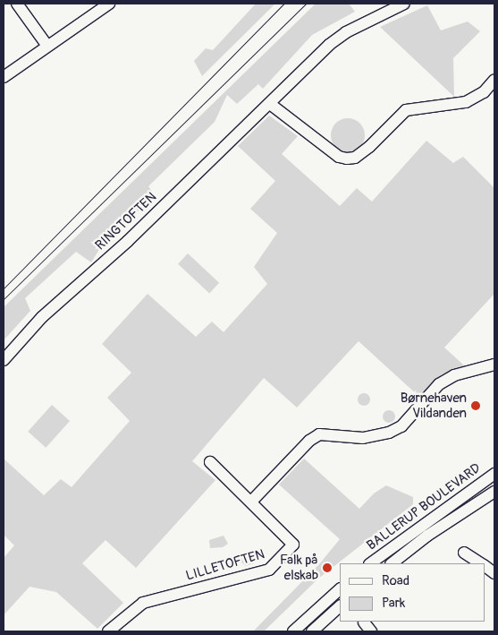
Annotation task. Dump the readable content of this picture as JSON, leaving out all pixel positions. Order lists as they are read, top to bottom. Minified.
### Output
{"streets":{"street":["RINGTOFTEN","BALLERUP BOULEVARD","LILLETOFTEN"]},"places":["Børnehaven Vildanden","Falk på elskab"],"legend":["Road","Park"]}
